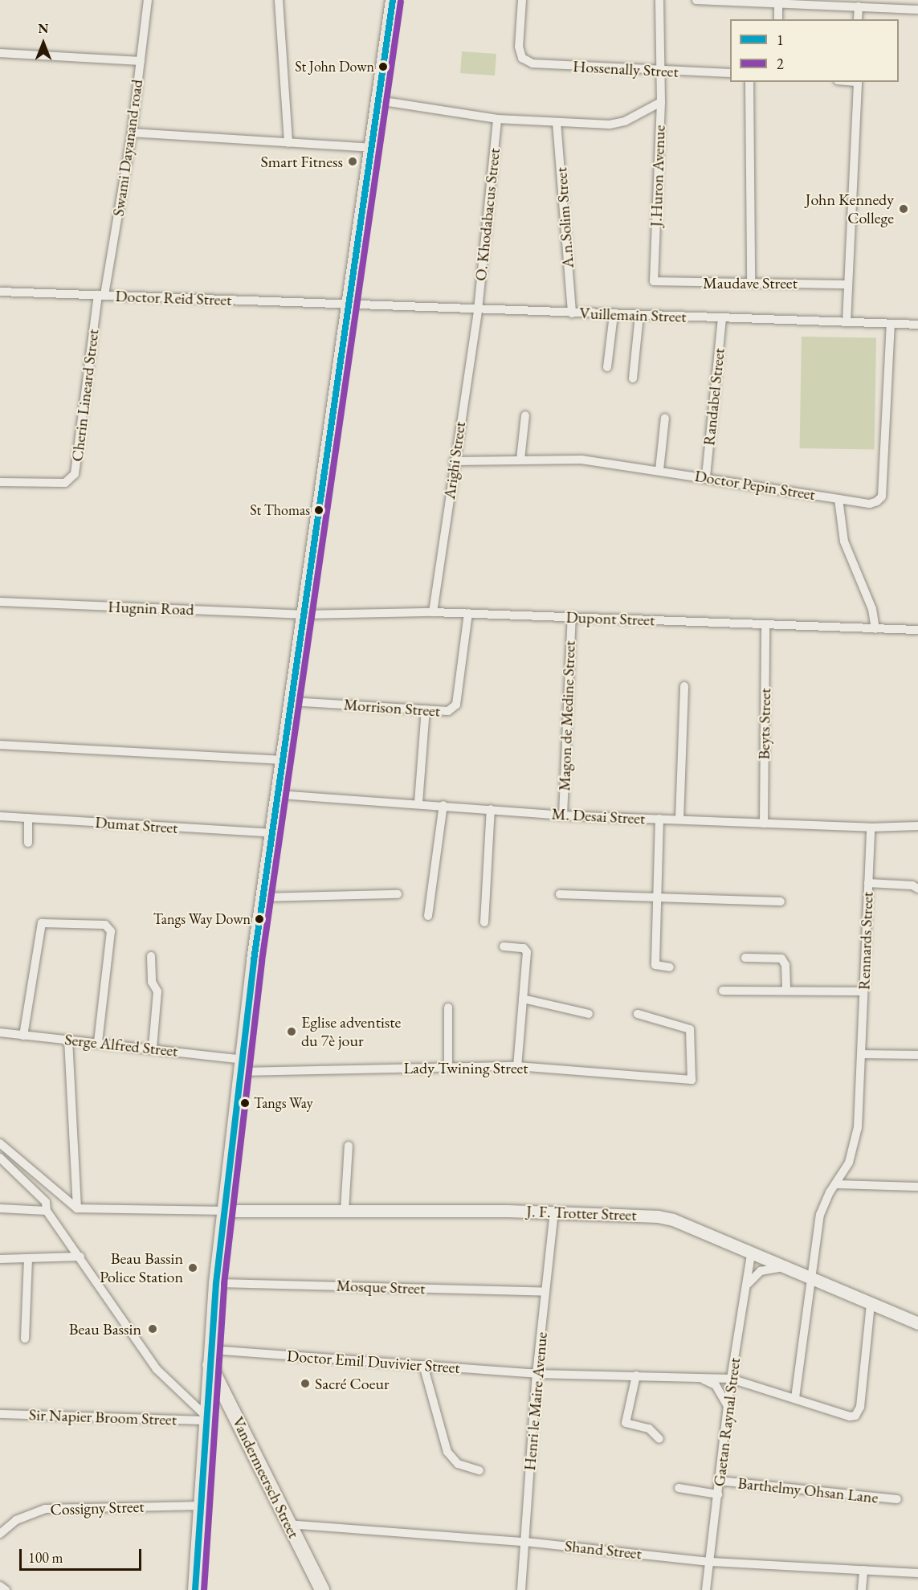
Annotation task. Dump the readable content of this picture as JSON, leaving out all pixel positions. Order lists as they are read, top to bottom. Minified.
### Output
{"streets":{"main road":["Vandermeersch Street"],"street":["Hossenally Street","Swami Dayanand road","J.Huron Avenue","O. Khodabacus Street","A.n.Solim Street","Maudave Street","Doctor Reid Street","Vuillemain Street","Cherin Lineard Street","Randabel Street","Arighi Street","Doctor Pepin Street","Hugnin Road","Dupont Street","Morrison Street","Magon de Medine Street","Beyts Street","M. Desai Street","Dumat Street","Rennards Street","Serge Alfred Street","Lady Twining Street","J. F. Trotter Street","Mosque Street","Doctor Emil Duvivier Street","Henri le Maire Avenue","Sir Napier Broom Street","Gaetan Raynal Street","Barthelmy Ohsan Lane","Cossigny Street","Shand Street"]},"crossings":[["Hossenally Street","J.Huron Avenue"],["Swami Dayanand road","Doctor Reid Street"],["Swami Dayanand road","Cherin Lineard Street"],["J.Huron Avenue","Maudave Street"],["O. Khodabacus Street","Vuillemain Street"],["O. Khodabacus Street","Arighi Street"],["A.n.Solim Street","Vuillemain Street"],["Doctor Reid Street","Vuillemain Street"],["Doctor Reid Street","Cherin Lineard Street"],["Vuillemain Street","Randabel Street"],["Vuillemain Street","Arighi Street"],["Vuillemain Street","Doctor Pepin Street"],["Randabel Street","Doctor Pepin Street"],["Arighi Street","Doctor Pepin Street"],["Arighi Street","Dupont Street"],["Hugnin Road","Dupont Street"],["Dupont Street","Morrison Street"],["Dupont Street","Magon de Medine Street"],["Dupont Street","Beyts Street"],["Magon de Medine Street","M. Desai Street"],["Beyts Street","M. Desai Street"],["M. Desai Street","Rennards Street"],["Rennards Street","J. F. Trotter Street"],["Rennards Street","Doctor Emil Duvivier Street"],["Serge Alfred Street","Lady Twining Street"],["J. F. Trotter Street","Doctor Emil Duvivier Street"],["J. F. Trotter Street","Henri le Maire Avenue"],["J. F. Trotter Street","Gaetan Raynal Street"],["Mosque Street","Henri le Maire Avenue"],["Doctor Emil Duvivier Street","Henri le Maire Avenue"],["Doctor Emil Duvivier Street","Gaetan Raynal Street"],["Henri le Maire Avenue","Shand Street"],["Gaetan Raynal Street","Barthelmy Ohsan Lane"],["Gaetan Raynal Street","Shand Street"],["Vandermeersch Street","Shand Street"]],"places":["St John Down","Smart Fitness","John Kennedy College","St Thomas","Tangs Way Down","Eglise adventiste du 7è jour","Tangs Way","Beau Bassin Police Station","Beau Bassin","Sacré Coeur"],"lines":["transit line 1","transit line 2"],"legend":["1","2"],"scale_bar":"100 m","north":"top"}
